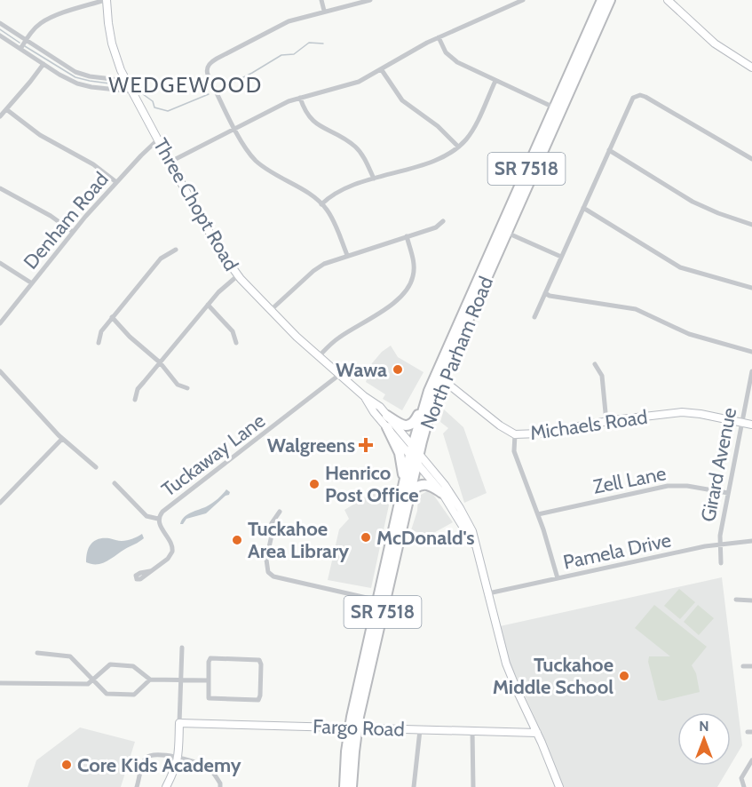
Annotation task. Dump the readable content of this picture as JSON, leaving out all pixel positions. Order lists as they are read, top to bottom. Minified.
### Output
{"streets":{"highway":["SR 7518","North Parham Road"],"main road":["Three Chopt Road","Michaels Road","Fargo Road"],"street":["Denham Road","Tuckaway Lane","Girard Avenue","Zell Lane","Pamela Drive"]},"crossings":[["Three Chopt Road","Denham Road"],["Three Chopt Road","North Parham Road"],["Three Chopt Road","Tuckaway Lane"],["Three Chopt Road","Pamela Drive"],["Three Chopt Road","Fargo Road"],["North Parham Road","Michaels Road"],["North Parham Road","Fargo Road"],["Michaels Road","Girard Avenue"],["Girard Avenue","Zell Lane"],["Girard Avenue","Pamela Drive"]],"districts":["WEDGEWOOD"],"places":{"other":["Wawa","Henrico Post Office","McDonald's","Tuckahoe Area Library","Tuckahoe Middle School","Core Kids Academy"],"health":["Walgreens"]},"north":"top"}
